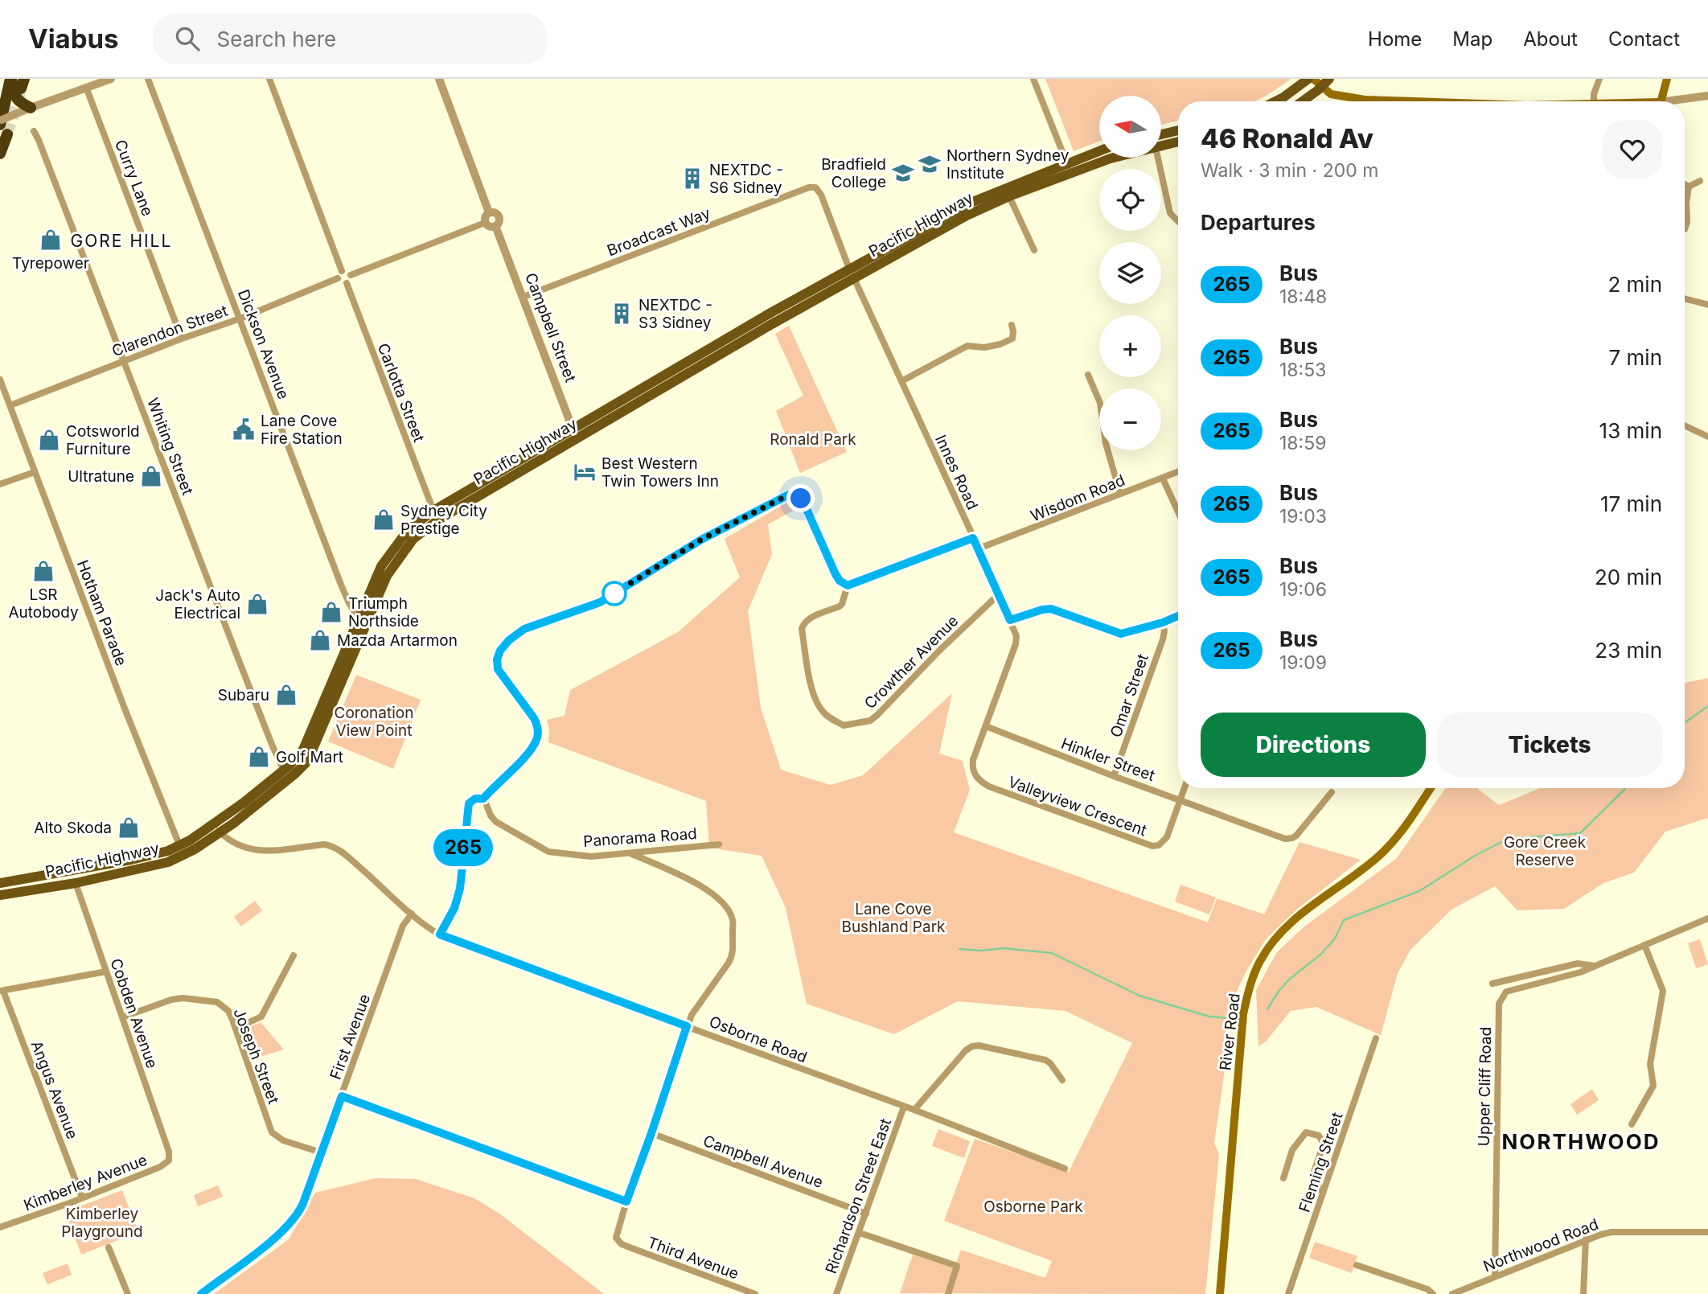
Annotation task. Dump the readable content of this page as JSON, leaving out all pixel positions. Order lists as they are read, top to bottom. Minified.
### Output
{"streets":{"main road":["Pacific Highway","Campbell Street","River Road"],"street":["Curry Lane","Broadcast Way","Clarendon Street","Dickson Avenue","Carlotta Street","Whiting Street","Innes Road","Wisdom Road","Hotham Parade","Crowther Avenue","Omar Street","Hinkler Street","Valleyview Crescent","Panorama Road","Cobden Avenue","First Avenue","Osborne Road","Joseph Street","Upper Cliff Road","Angus Avenue","Campbell Avenue","Fleming Street","Kimberley Avenue","Richardson Street East","Northwood Road","Third Avenue"]},"crossings":[["Curry Lane","Clarendon Street"],["Pacific Highway","Broadcast Way"],["Pacific Highway","Campbell Street"],["Pacific Highway","Dickson Avenue"],["Pacific Highway","Carlotta Street"],["Pacific Highway","Whiting Street"],["Pacific Highway","Innes Road"],["Pacific Highway","Hotham Parade"],["Pacific Highway","Cobden Avenue"],["Pacific Highway","Osborne Road"],["Broadcast Way","Campbell Street"],["Broadcast Way","Innes Road"],["Clarendon Street","Dickson Avenue"],["Clarendon Street","Carlotta Street"],["Clarendon Street","Whiting Street"],["Clarendon Street","Hotham Parade"],["Innes Road","Wisdom Road"],["Innes Road","Crowther Avenue"],["Innes Road","Hinkler Street"],["Innes Road","Valleyview Crescent"],["Omar Street","Hinkler Street"],["Hinkler Street","Valleyview Crescent"],["Cobden Avenue","Joseph Street"],["Cobden Avenue","Kimberley Avenue"],["First Avenue","Osborne Road"],["First Avenue","Joseph Street"],["Osborne Road","Richardson Street East"],["Upper Cliff Road","Northwood Road"],["Angus Avenue","Kimberley Avenue"],["Campbell Avenue","Richardson Street East"]],"districts":["GORE HILL","NORTHWOOD"],"parks":["Ronald Park","Coronation View Point","Gore Creek Reserve","Lane Cove Bushland Park","Osborne Park","Kimberley Playground"],"places":{"school or university":["Northern Sydney Institute","Bradfield College"],"building":["NEXTDC - S6 Sidney","NEXTDC - S3 Sidney"],"shop":["Tyrepower","Cotsworld Furniture","Ultratune","Sydney City Prestige","LSR Autobody","Jack's Auto Electrical","Triumph Northside","Mazda Artarmon","Subaru","Golf Mart","Alto Skoda"],"public building":["Lane Cove Fire Station"],"hotel":["Best Western Twin Towers Inn"]},"lines":["bus line 265"],"north":"left","page":{"header":"Viabus","search":"Search here","nav":["Home","Map","About","Contact"],"on_map":"265","map_buttons":["+","−"],"heading":[["46 Ronald Av","Walk · 3 min · 200 m"],"Departures"],"list":[{"mark":"265","name":"Bus","note":"18:48","value":"2 min"},{"mark":"265","name":"Bus","note":"18:53","value":"7 min"},{"mark":"265","name":"Bus","note":"18:59","value":"13 min"},{"mark":"265","name":"Bus","note":"19:03","value":"17 min"},{"mark":"265","name":"Bus","note":"19:06","value":"20 min"},{"mark":"265","name":"Bus","note":"19:09","value":"23 min"}],"buttons":["Directions","Tickets"]}}
